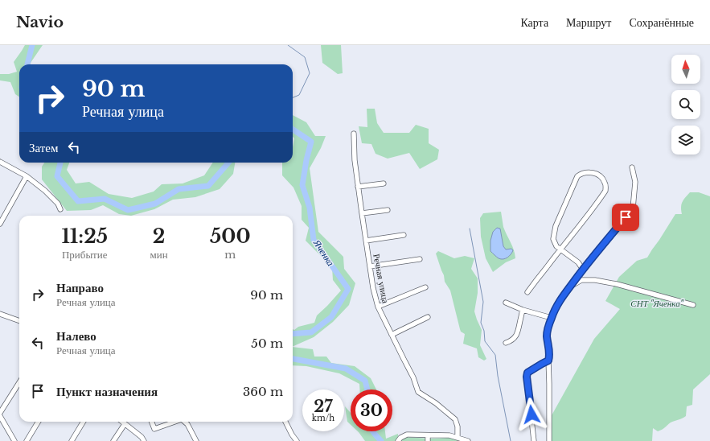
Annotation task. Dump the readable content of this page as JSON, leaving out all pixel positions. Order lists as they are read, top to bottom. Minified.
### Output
{"streets":{"street":["Речная улица"]},"water":["Яченка"],"parks":["СНТ \"Яченка\""],"north":"top","page":{"header":"Navio","nav":["Карта","Маршрут","Сохранённые"],"turn":["90 m","Речная улица"],"then":"Затем","eta":["11:25","Прибытие","2","мин","500","m"],"list":[{"name":"Направо","note":"Речная улица","value":"90 m"},{"name":"Налево","note":"Речная улица","value":"50 m"},{"name":"Пункт назначения","value":"360 m"}],"speed":"27 km/h","limit":"30"}}
